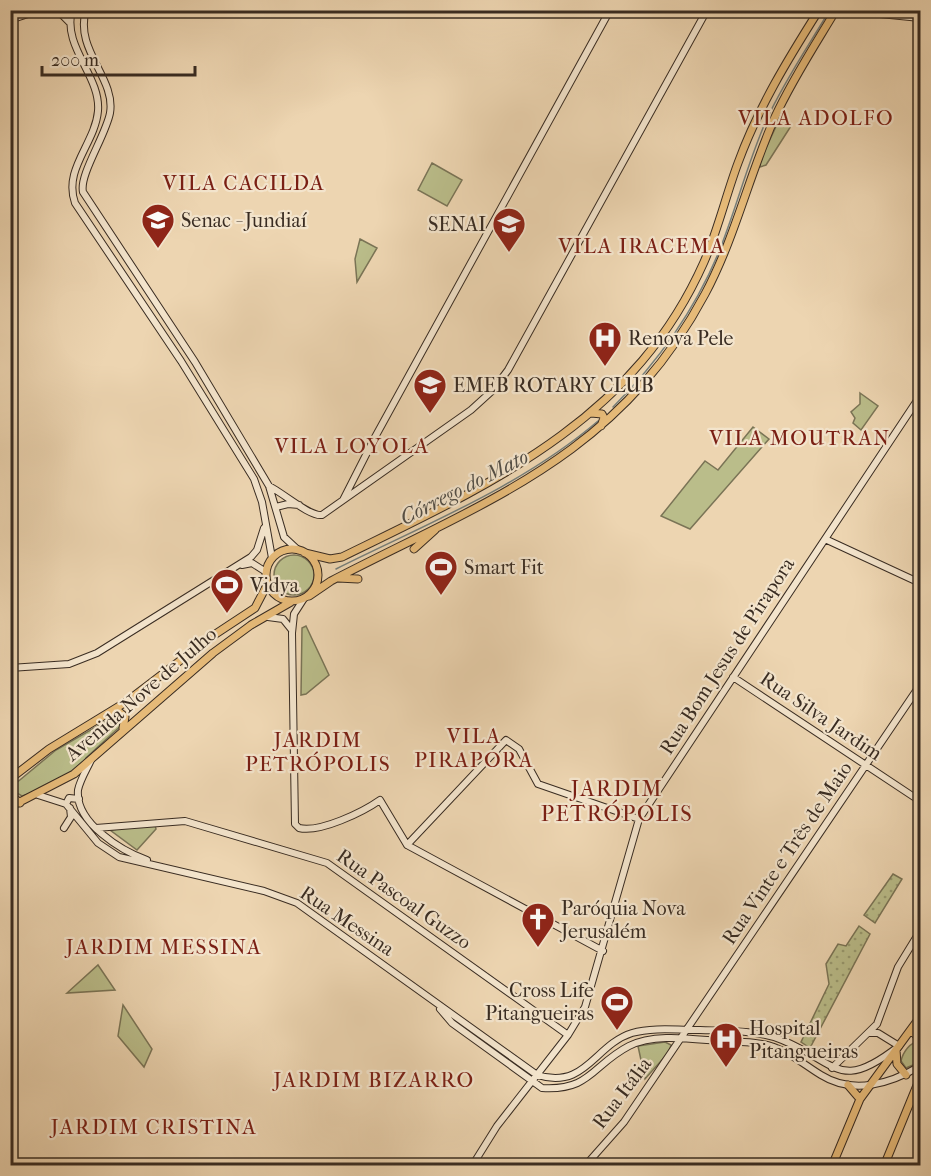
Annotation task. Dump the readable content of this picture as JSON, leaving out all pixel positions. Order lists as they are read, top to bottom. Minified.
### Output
{"streets":{"main road":["Avenida Nove de Julho"],"street":["Rua Bom Jesus de Pirapora","Rua Silva Jardim","Rua Vinte e Três de Maio","Rua Pascoal Guzzo","Rua Messina","Rua Itália"]},"crossings":[["Rua Bom Jesus de Pirapora","Rua Silva Jardim"],["Rua Bom Jesus de Pirapora","Rua Pascoal Guzzo"],["Rua Bom Jesus de Pirapora","Rua Messina"],["Rua Silva Jardim","Rua Vinte e Três de Maio"],["Rua Vinte e Três de Maio","Rua Itália"],["Rua Pascoal Guzzo","Rua Messina"]],"districts":["VILA ADOLFO","VILA CACILDA","VILA IRACEMA","VILA MOUTRAN","VILA LOYOLA","VILA PIRAPORA","JARDIM PETRÓPOLIS","JARDIM PETRÓPOLIS","JARDIM MESSINA","JARDIM BIZARRO","JARDIM CRISTINA"],"water":["Córrego do Mato"],"places":{"school or university":["Senac - Jundiaí","SENAI","EMEB ROTARY CLUB"],"hospital":["Renova Pele","Hospital Pitangueiras"],"sports":["Smart Fit","Vidya","Cross Life Pitangueiras"],"church":["Paróquia Nova Jerusalém"]},"scale_bar":"200 m"}
